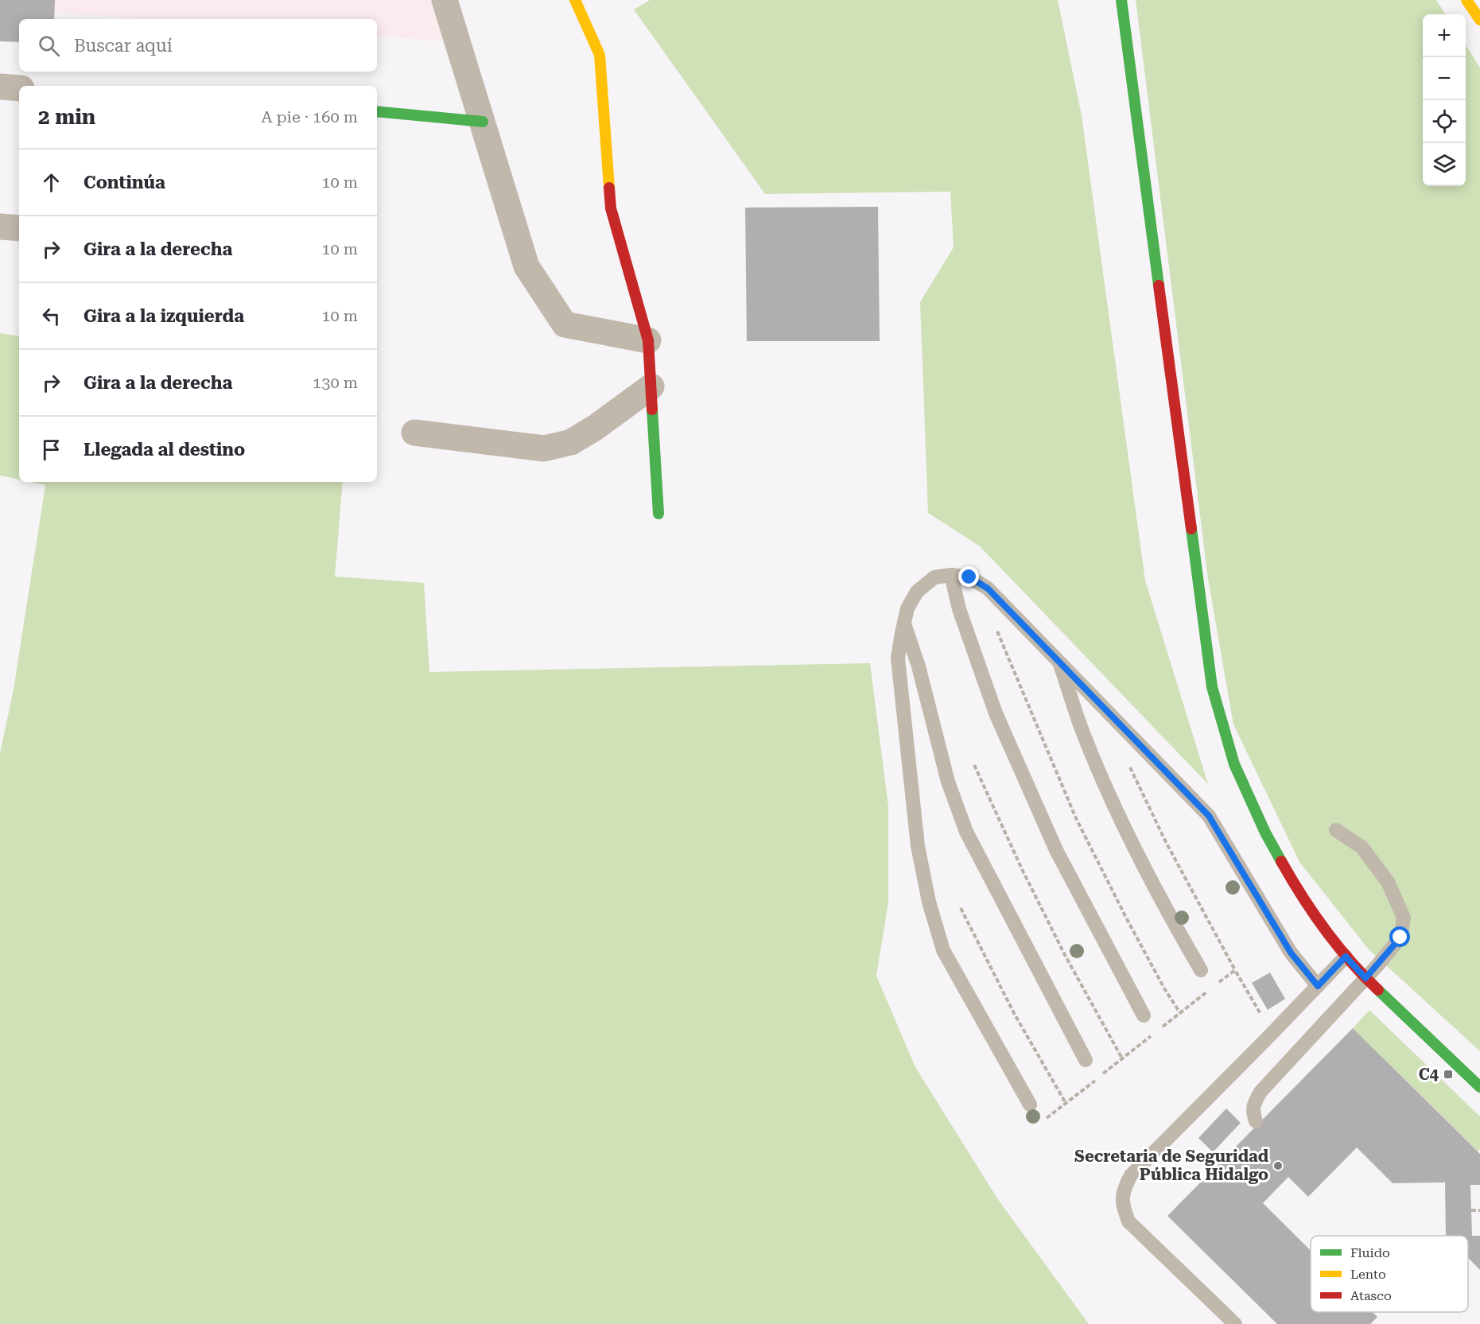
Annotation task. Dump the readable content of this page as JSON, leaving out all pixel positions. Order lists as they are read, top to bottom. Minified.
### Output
{"places":{"transit":["C4"],"other":["Secretaria de Seguridad Pública Hidalgo"]},"legend":["Fluido","Lento","Atasco"],"page":{"map_buttons":["+","−"],"search":"Buscar aquí","heading":["2 min","A pie · 160 m"],"list":[["Continúa","10 m"],["Gira a la derecha","10 m"],["Gira a la izquierda","10 m"],["Gira a la derecha","130 m"],"Llegada al destino"]}}
